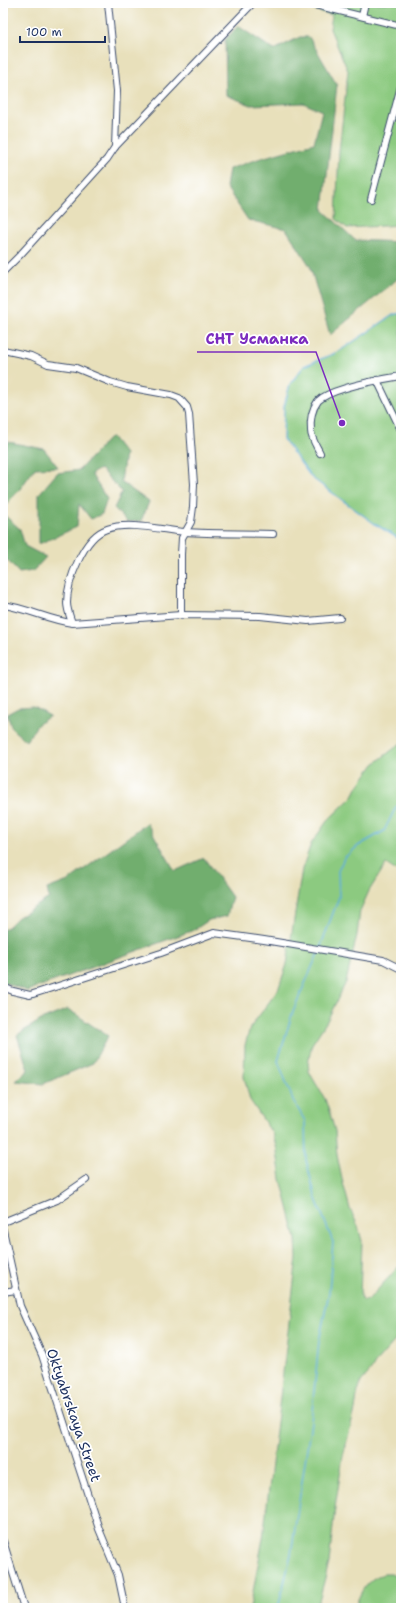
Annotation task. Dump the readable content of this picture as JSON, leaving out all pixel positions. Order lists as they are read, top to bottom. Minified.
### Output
{"streets":{"street":["Oktyabrskaya Street"]},"places":["СНТ Усманка"],"scale_bar":"100 m"}
